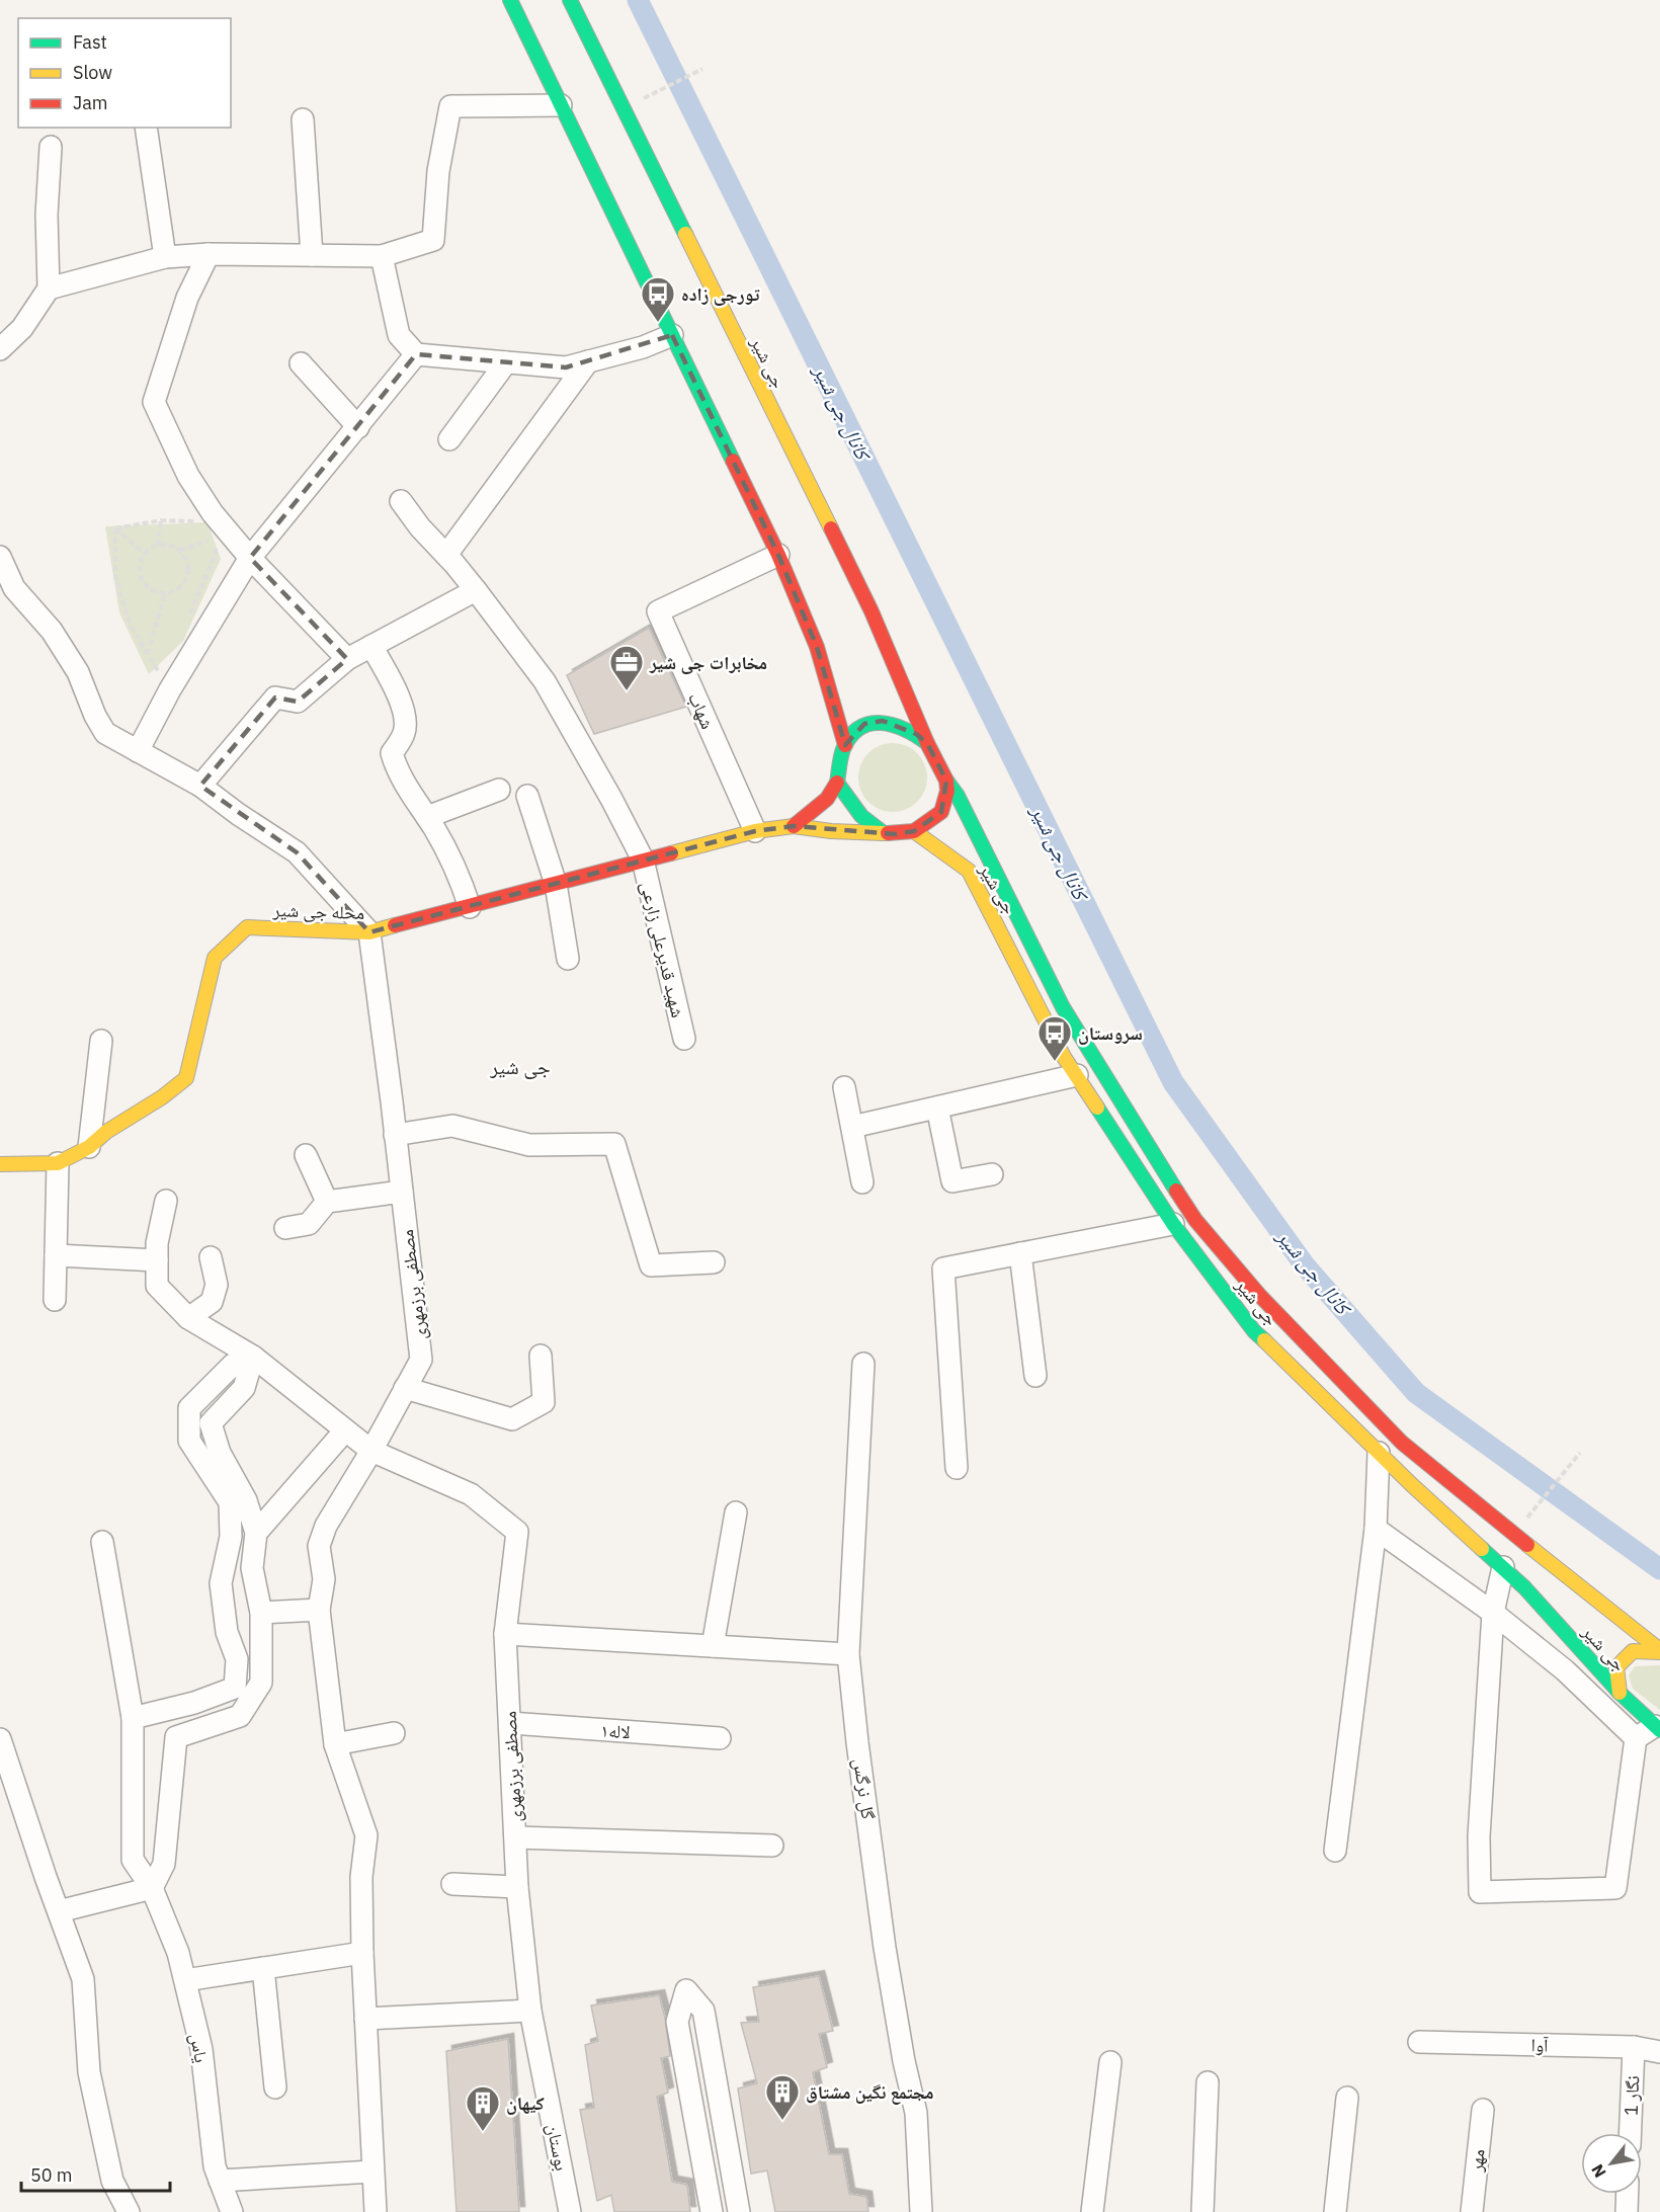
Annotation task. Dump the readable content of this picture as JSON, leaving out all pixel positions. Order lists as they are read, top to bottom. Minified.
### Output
{"streets":{"main road":["جی شیر","محله جی شیر"],"street":["شهاب","شهید قدیرعلی زارعی","مصطفی برزمهری","لاله۱","گل نرگس","آوا","یاس","نگار 1","بوستان","مهر"]},"crossings":[["جی شیر","محله جی شیر"],["شهاب","محله جی شیر"],["محله جی شیر","شهید قدیرعلی زارعی"],["محله جی شیر","مصطفی برزمهری"],["مصطفی برزمهری","لاله۱"],["مصطفی برزمهری","بوستان"],["آوا","نگار 1"]],"districts":["جی شیر"],"water":["کانال جی شیر"],"places":{"bus stop":["تورجی زاده","سروستان"],"office":["مخابرات جی شیر"],"building":["مجتمع نگین مشتاق","کیهان"]},"legend":["Fast","Slow","Jam"],"scale_bar":"50 m","north":"bottom left"}
